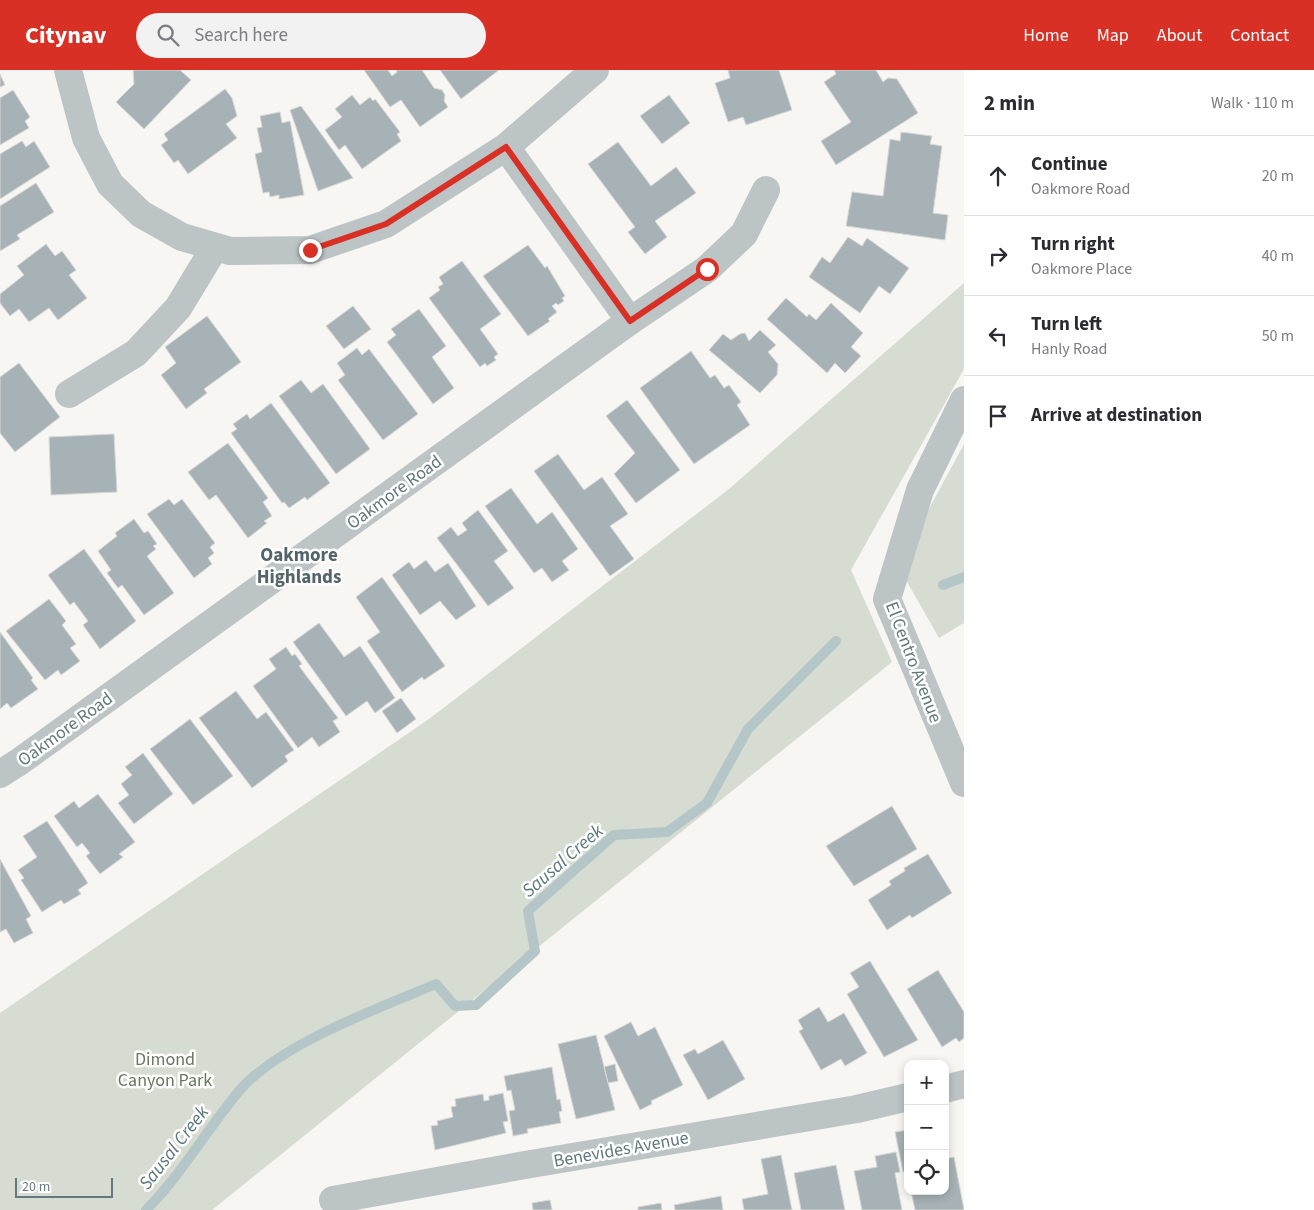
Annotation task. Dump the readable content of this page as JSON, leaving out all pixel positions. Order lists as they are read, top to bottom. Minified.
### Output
{"streets":{"street":["Oakmore Road","El Centro Avenue","Benevides Avenue"]},"districts":["Oakmore Highlands"],"water":["Sausal Creek"],"parks":["Dimond Canyon Park"],"scale_bar":"20 m","page":{"header":"Citynav","search":"Search here","nav":["Home","Map","About","Contact"],"heading":["2 min","Walk · 110 m"],"list":[["Continue","Oakmore Road","20 m"],["Turn right","Oakmore Place","40 m"],["Turn left","Hanly Road","50 m"],"Arrive at destination"],"map_buttons":["+","−"],"scale":"20 m"}}
